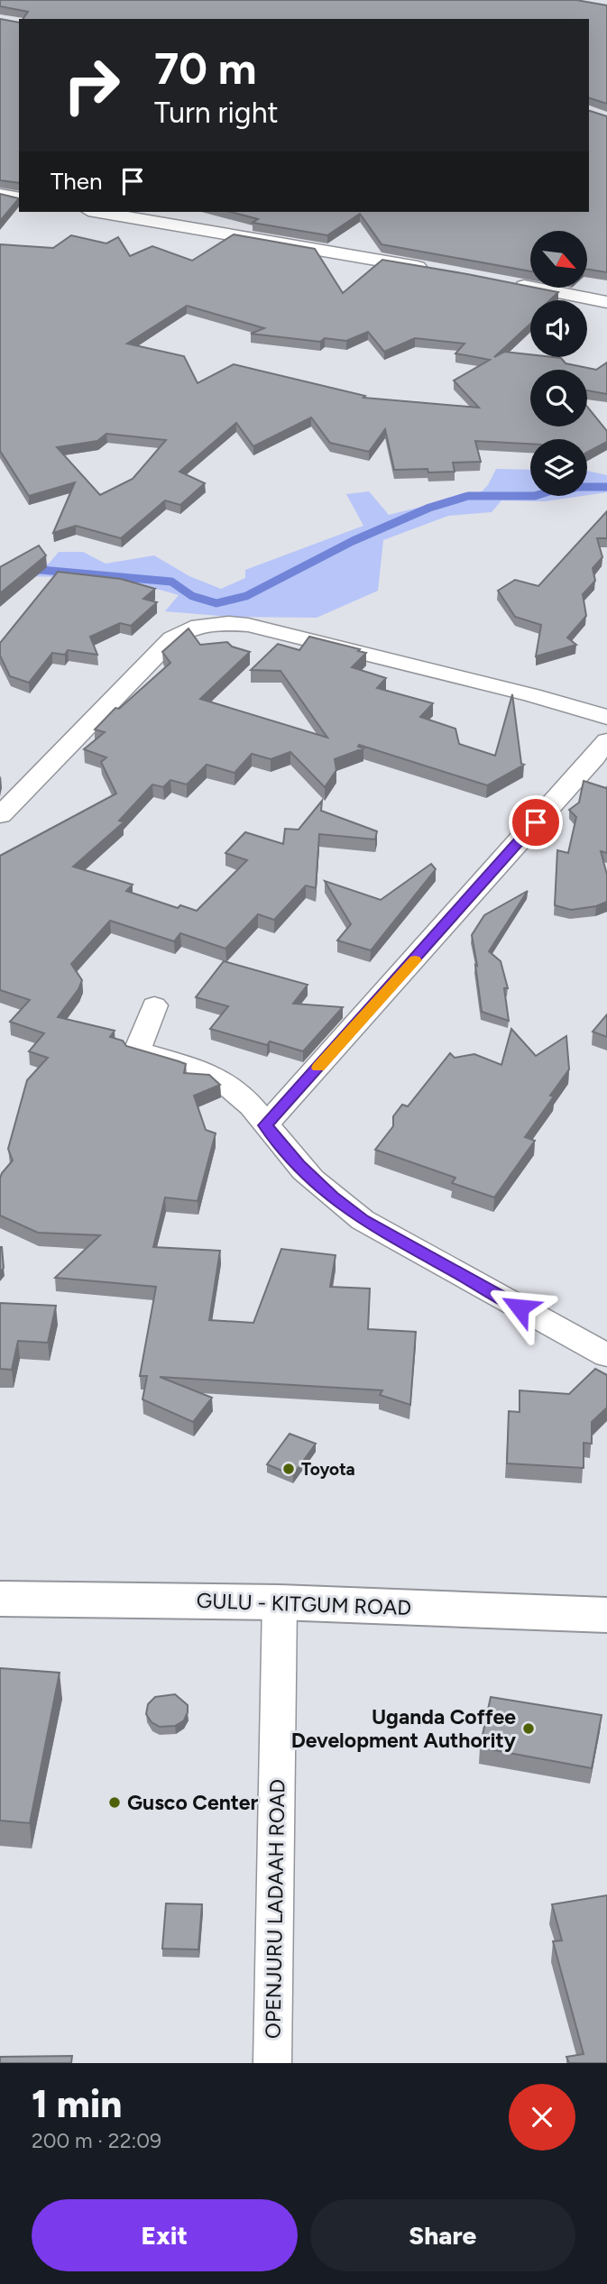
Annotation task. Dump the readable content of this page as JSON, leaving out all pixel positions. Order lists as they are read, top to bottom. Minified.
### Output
{"streets":{"main road":["GULU - KITGUM ROAD"],"street":["OPENJURU LADAAH ROAD"]},"crossings":[["GULU - KITGUM ROAD","OPENJURU LADAAH ROAD"]],"places":["Toyota","Uganda Coffee Development Authority","Gusco Center"],"north":"bottom right","page":{"turn":["70 m","Turn right"],"then":"Then","heading":["1 min","200 m · 22:09"],"buttons":["Exit","Share"]}}
